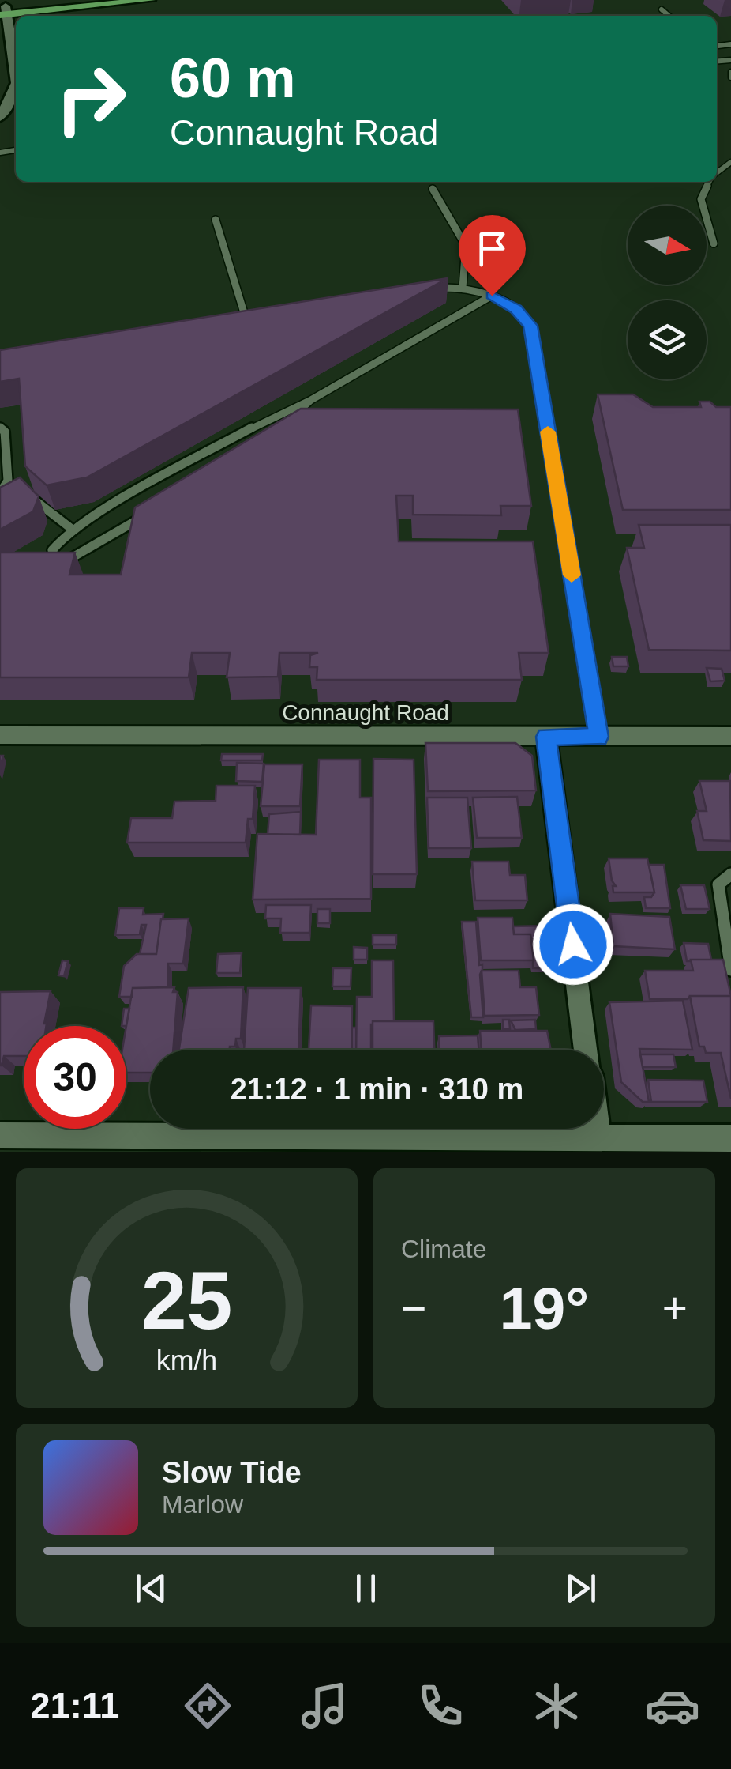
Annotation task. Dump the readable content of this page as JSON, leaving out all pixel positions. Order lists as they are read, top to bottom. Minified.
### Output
{"streets":{"street":["Connaught Road"]},"north":"right","page":{"turn":["60 m","Connaught Road"],"limit":"30","trip":"21:12 · 1 min · 310 m","tile":"Climate","heat":["−","19°","+"],"song":["Slow Tide","Marlow"],"tabs":"21:11","gauge":["25","km/h"]}}
